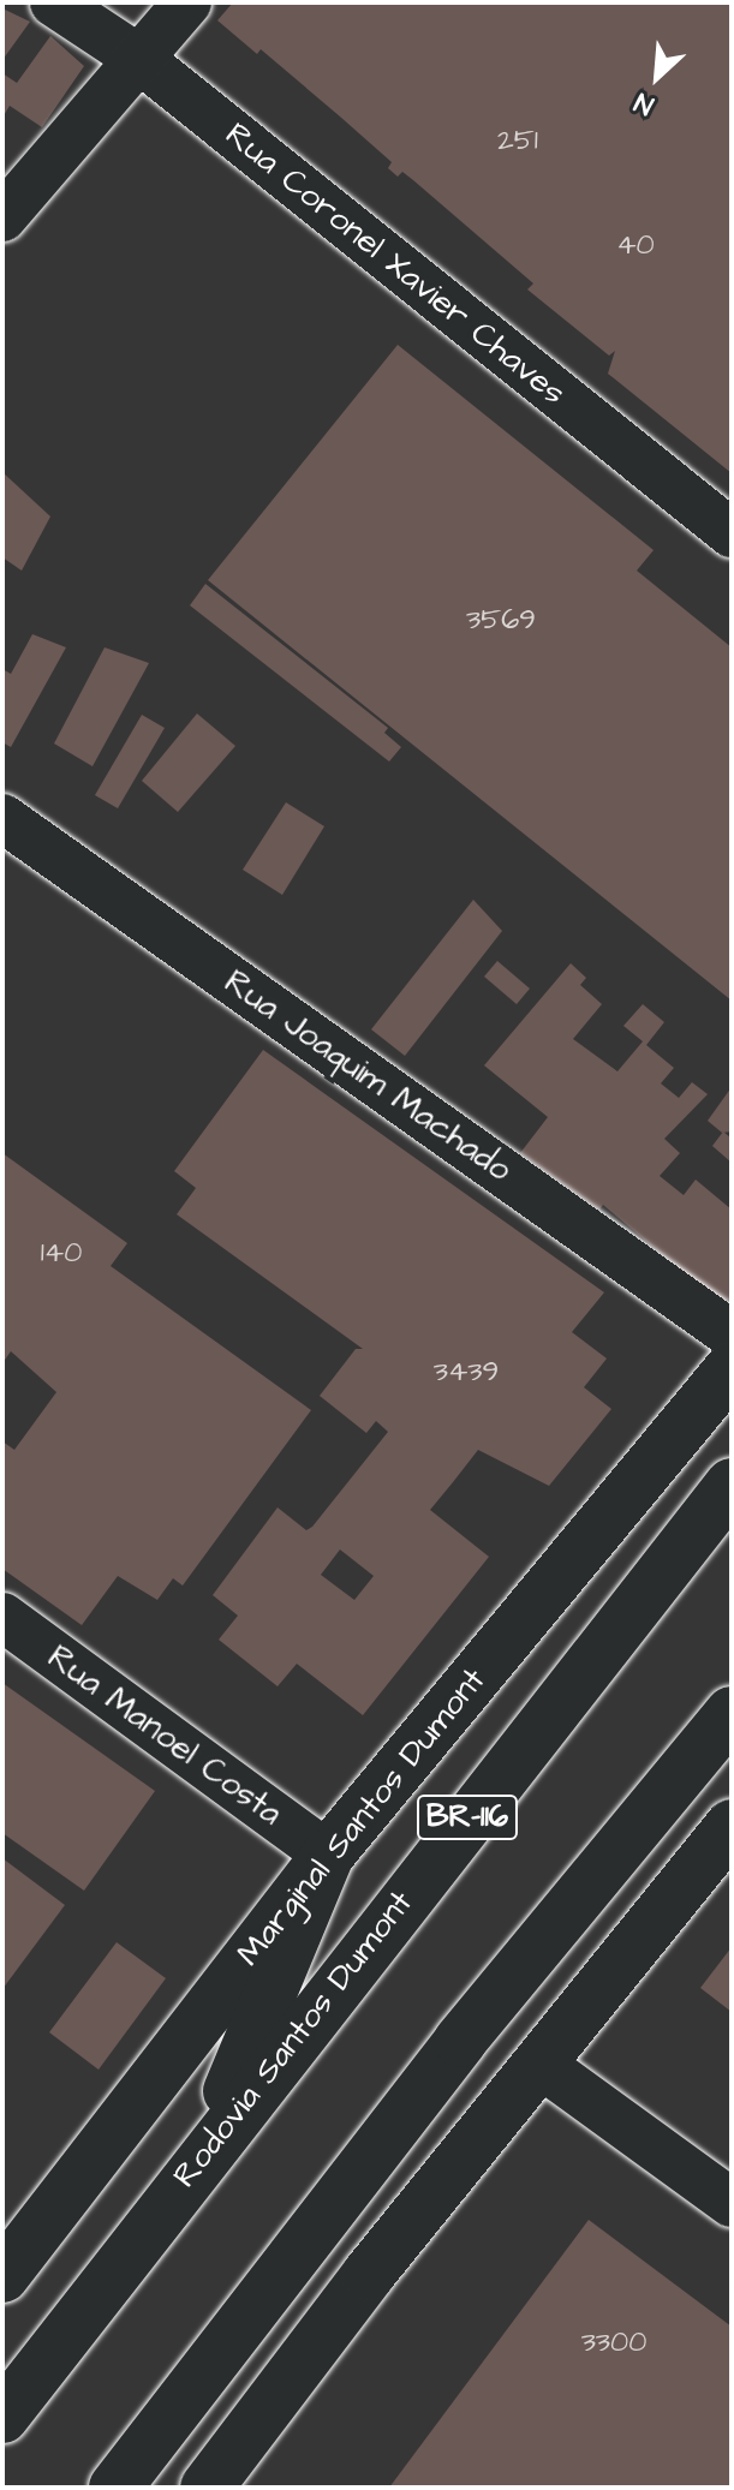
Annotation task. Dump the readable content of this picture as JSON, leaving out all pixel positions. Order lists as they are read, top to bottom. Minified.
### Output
{"streets":{"main road":["Marginal Santos Dumont","BR-116","Rodovia Santos Dumont"],"street":["Rua Coronel Xavier Chaves","Rua Joaquim Machado","Rua Manoel Costa"]},"crossings":[["Rua Manoel Costa","Marginal Santos Dumont"]],"house_numbers":["251","40","3569","140","3439","3300"],"north":"bottom left"}
